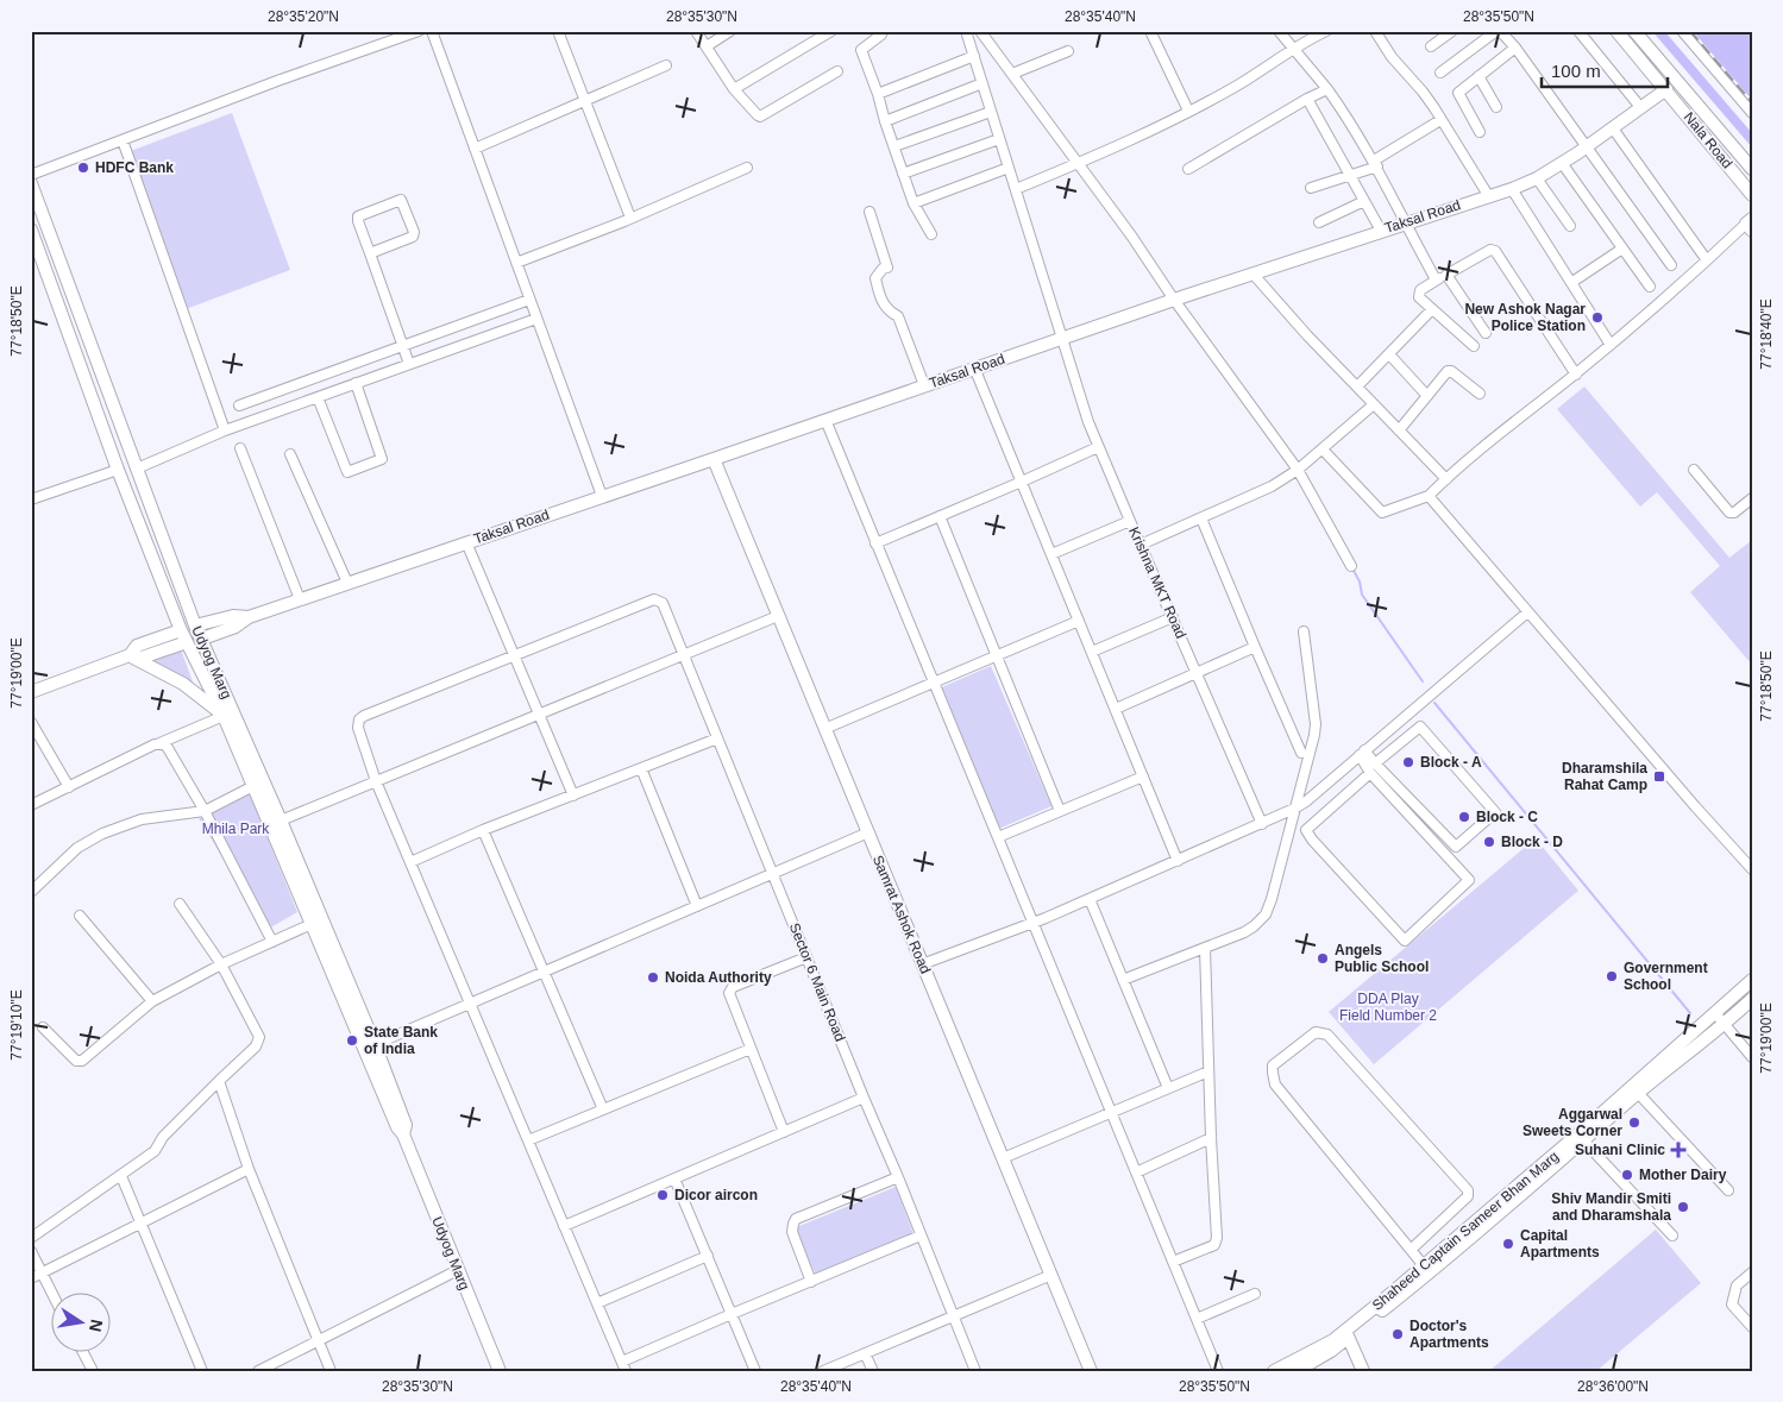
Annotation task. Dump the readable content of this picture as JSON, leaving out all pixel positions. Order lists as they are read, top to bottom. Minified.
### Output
{"streets":{"street":["Nala Road","Taksal Road","Krishna MKT Road","Udyog Marg","Samrat Ashok Road","Sector 6 Main Road","Shaheed Captain Sameer Bhan Marg"]},"crossings":[["Nala Road","Taksal Road"],["Taksal Road","Krishna MKT Road"],["Taksal Road","Udyog Marg"],["Taksal Road","Samrat Ashok Road"]],"parks":["Mhila Park","DDA Play Field Number 2"],"places":{"other":["HDFC Bank","New Ashok Nagar Police Station","Block - A","Block - C","Block - D","Angels Public School","Government School","Noida Authority","State Bank of India","Aggarwal Sweets Corner","Mother Dairy","Dicor aircon","Shiv Mandir Smiti and Dharamshala","Capital Apartments","Doctor's Apartments"],"transit":["Dharamshila Rahat Camp"],"health":["Suhani Clinic"]},"scale_bar":"100 m","north":"right","coordinates":["28°35'20\"N","28°35'30\"N","28°35'40\"N","28°35'50\"N","77°18'50\"E","77°18'40\"E","77°19'00\"E","77°19'10\"E","28°36'00\"N"]}
